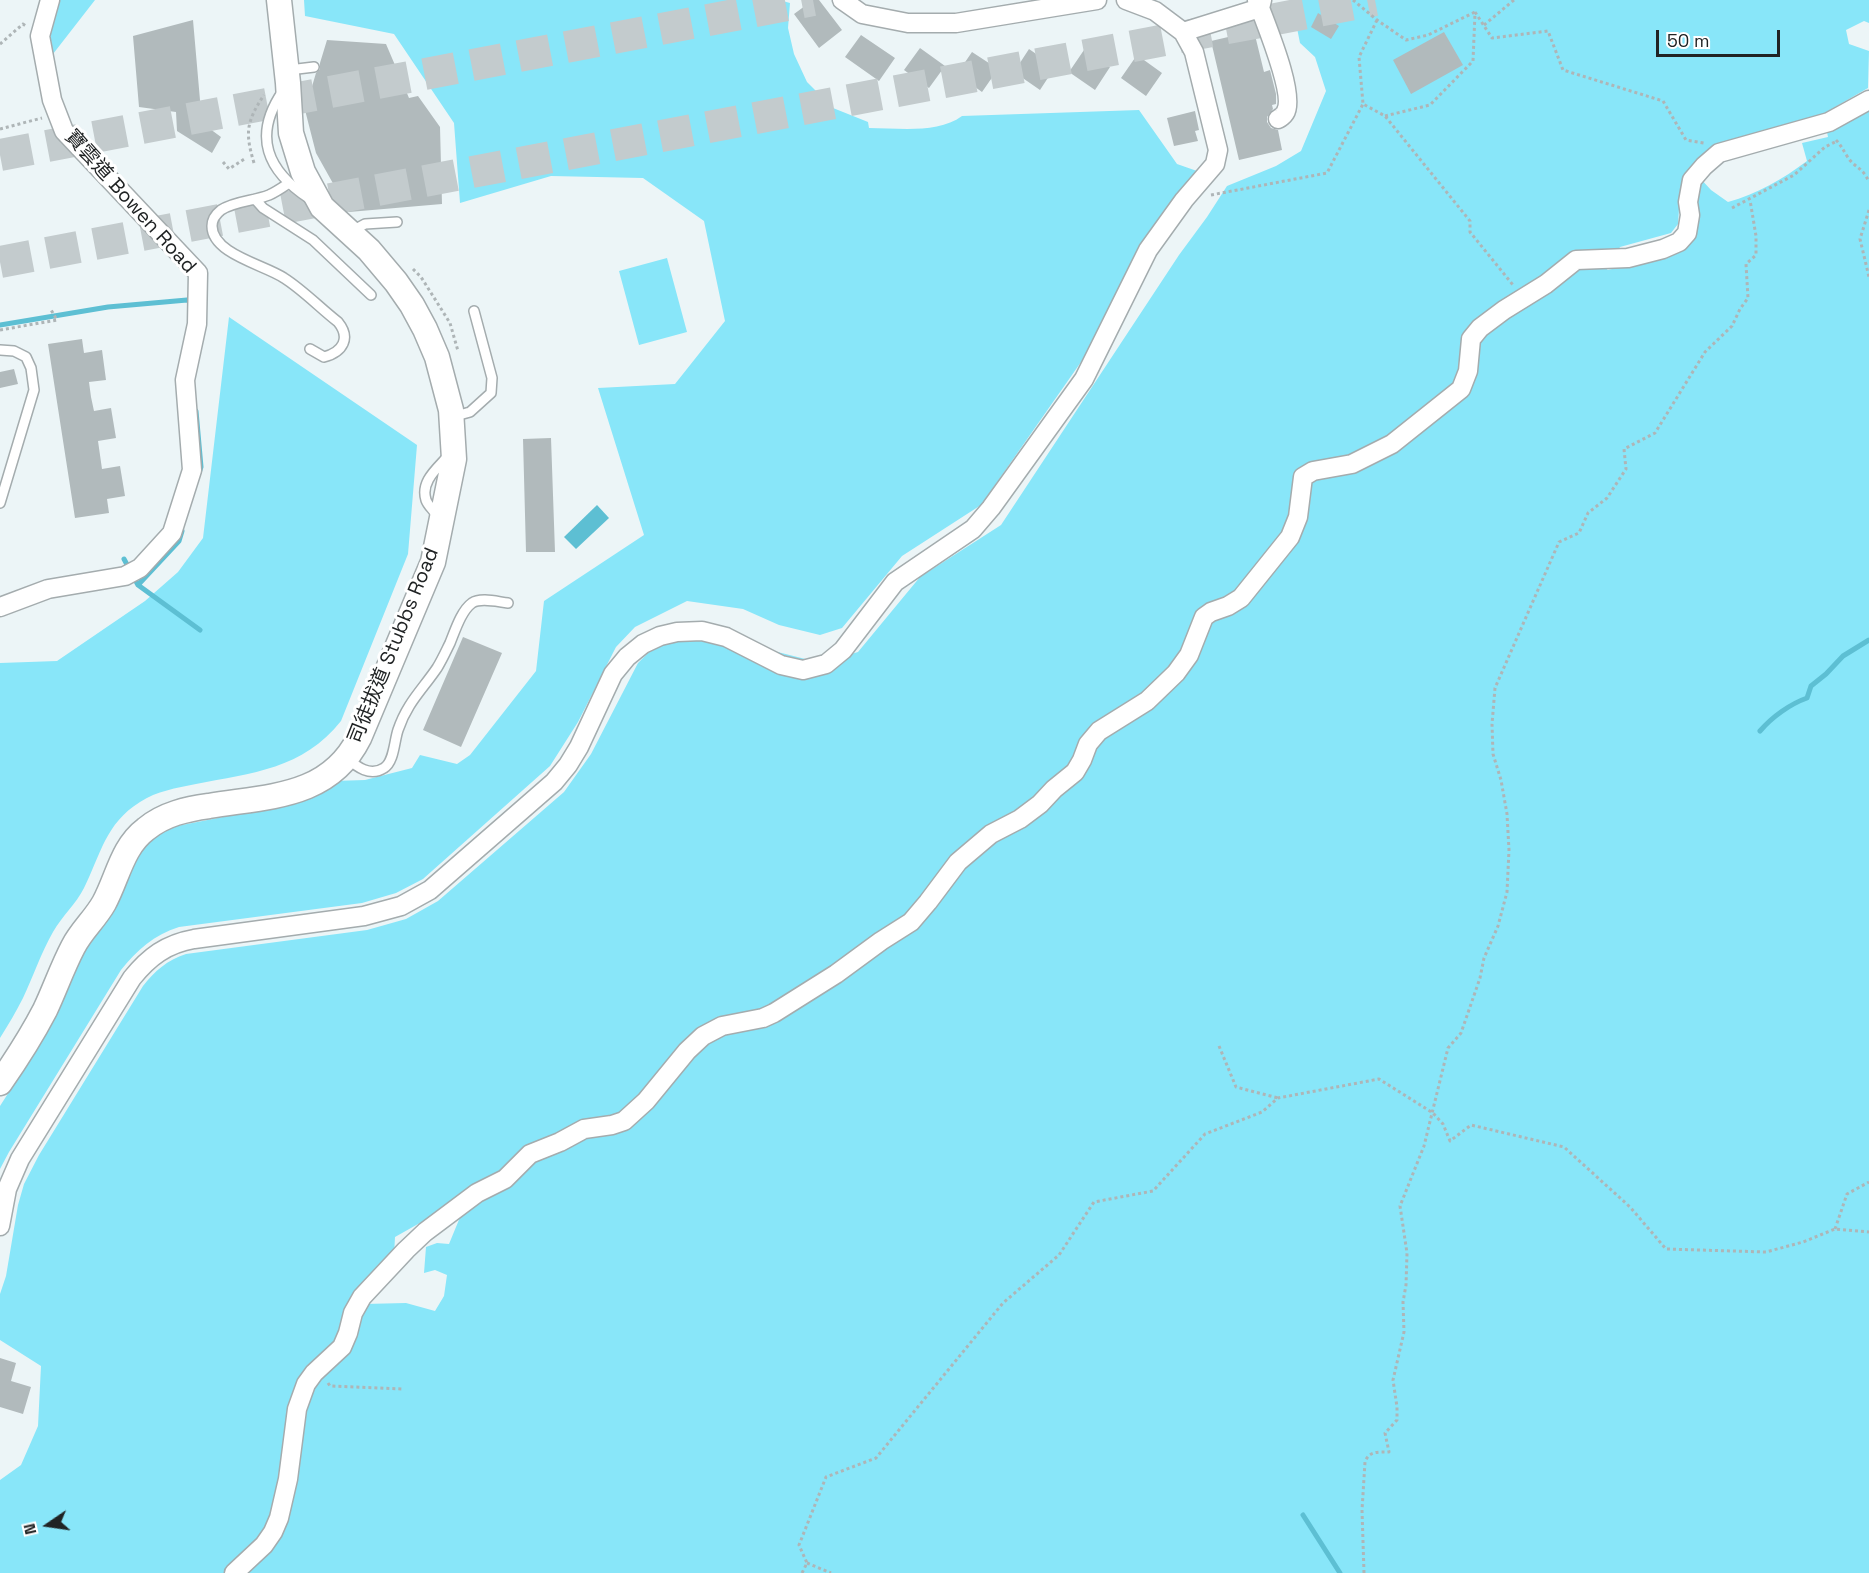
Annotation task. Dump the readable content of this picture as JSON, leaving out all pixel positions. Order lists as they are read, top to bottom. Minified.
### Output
{"streets":{"main road":["司徒拔道 Stubbs Road"],"street":["寶雲道 Bowen Road"]},"scale_bar":"50 m","north":"left"}
